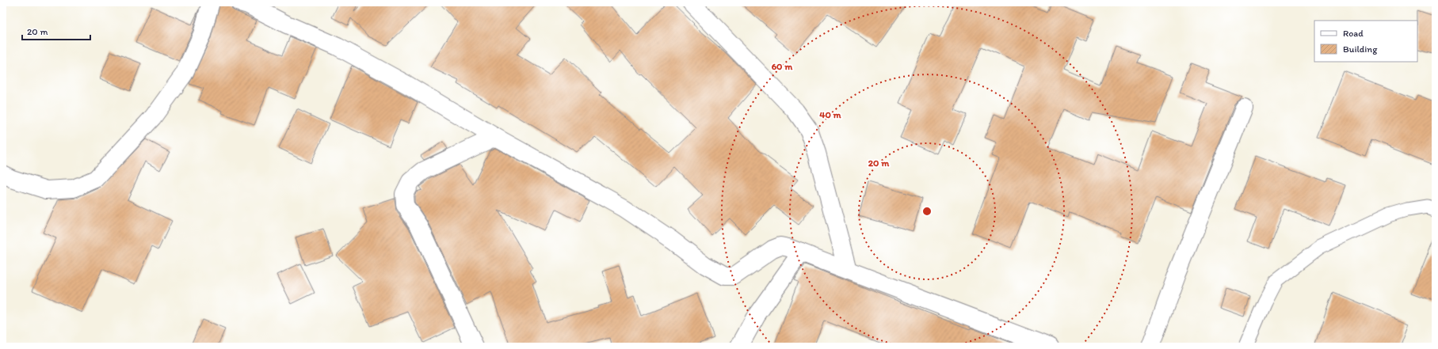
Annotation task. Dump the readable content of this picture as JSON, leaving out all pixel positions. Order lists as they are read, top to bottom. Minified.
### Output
{"legend":["Road","Building"],"scale_bar":"20 m","rings":["60 m","40 m","20 m"]}
